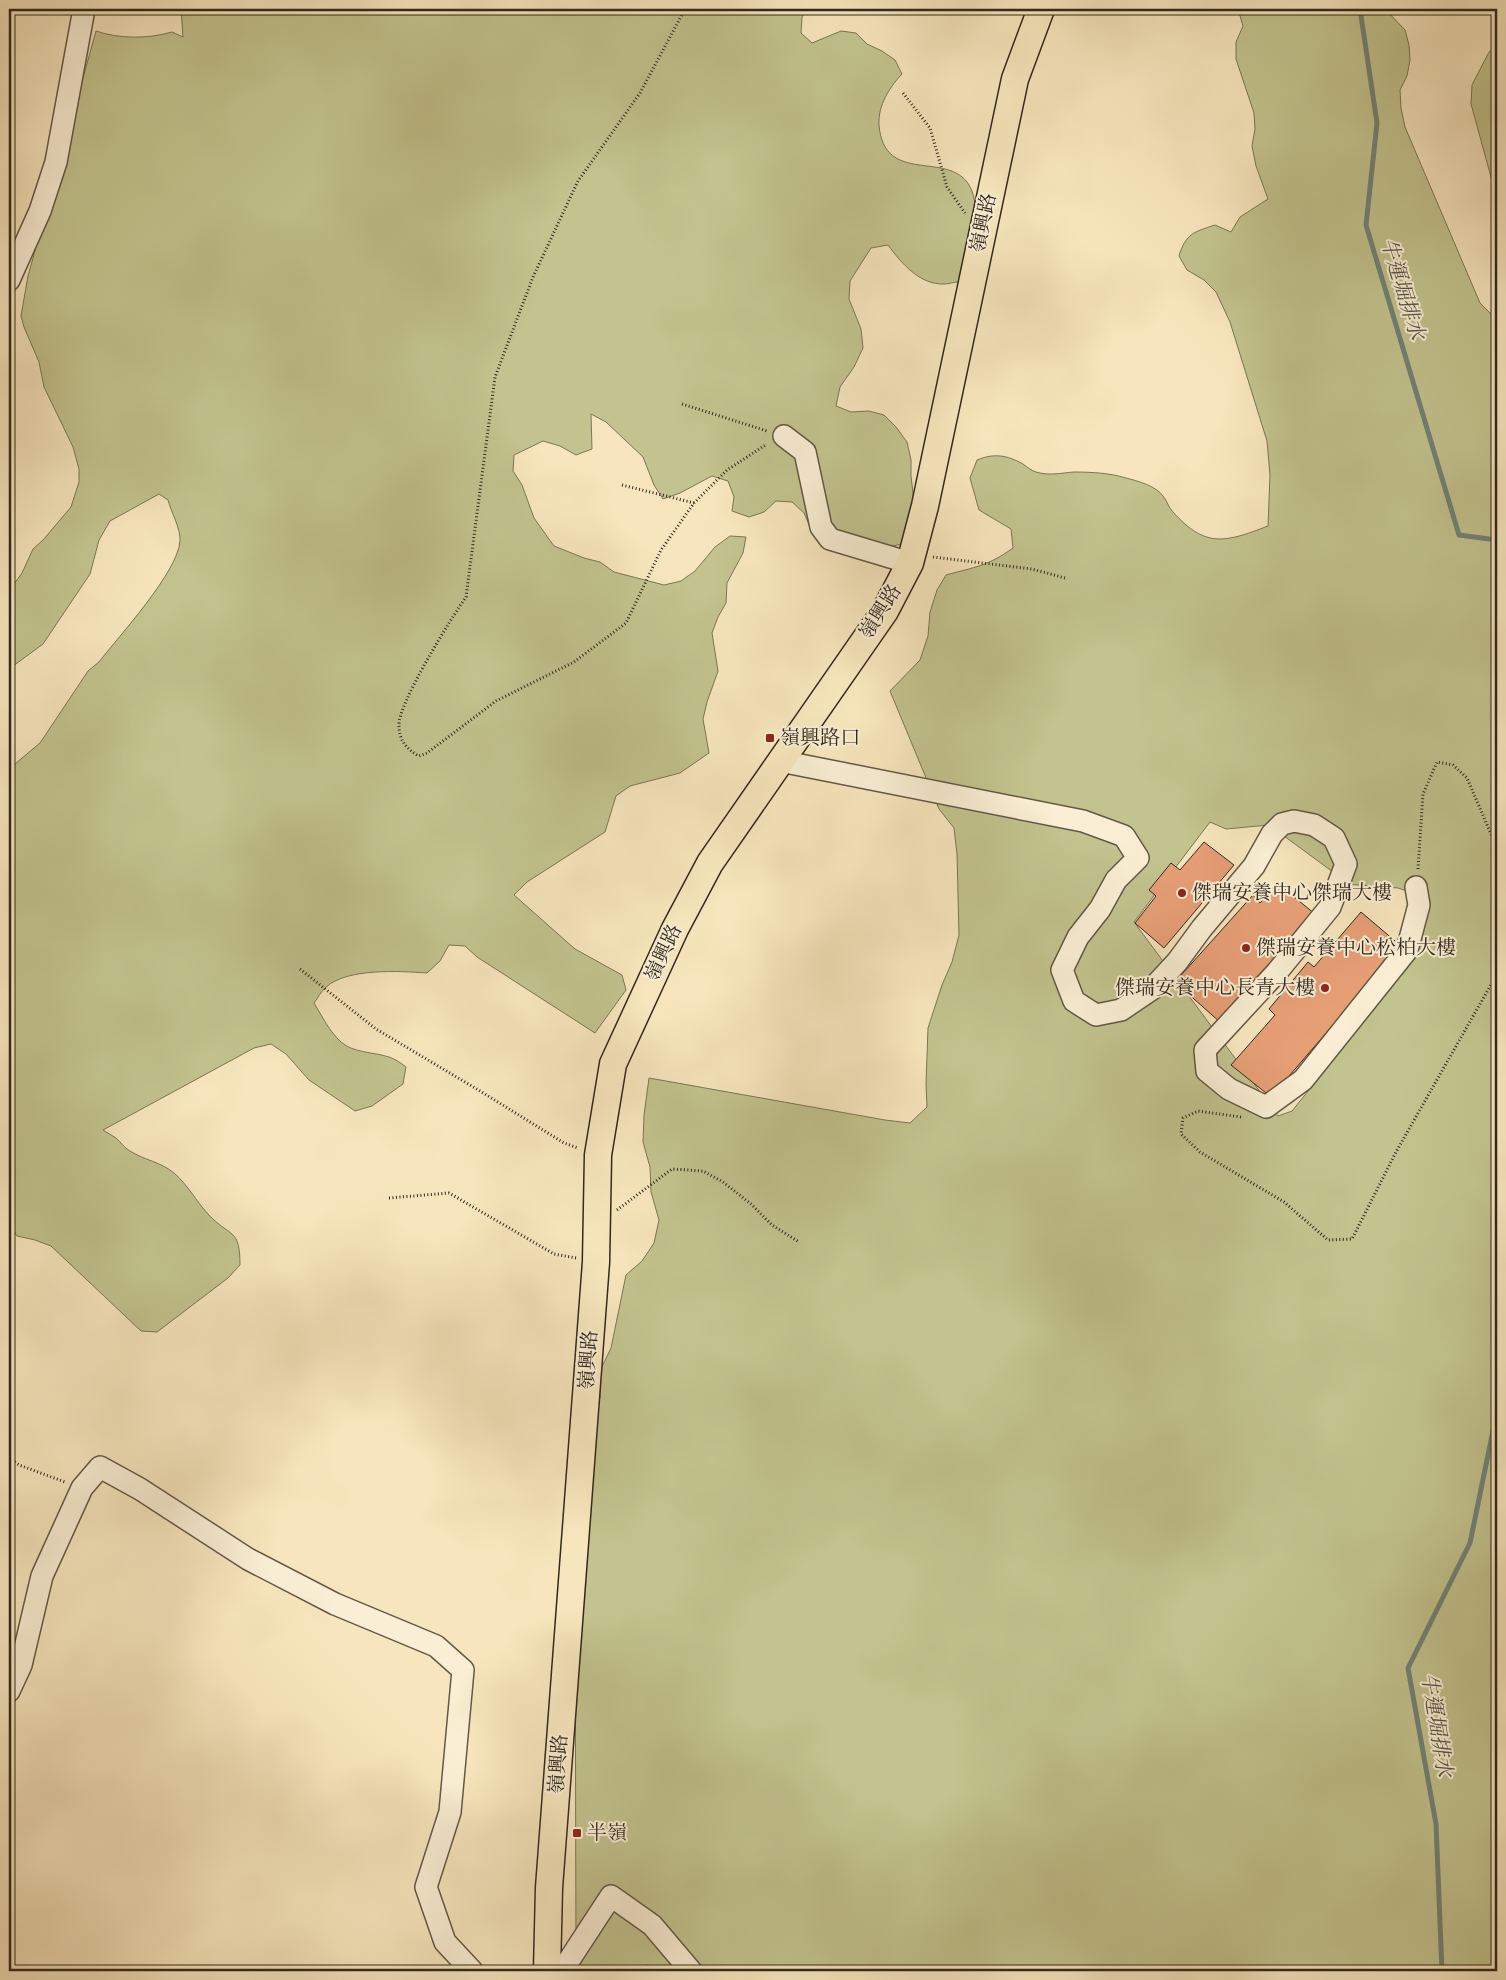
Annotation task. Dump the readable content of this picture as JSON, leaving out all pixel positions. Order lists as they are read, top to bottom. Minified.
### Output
{"streets":{"main road":["嶺興路"]},"water":["牛運堀排水"],"places":{"transit":["嶺興路口","半嶺"],"other":["傑瑞安養中心傑瑞大樓","傑瑞安養中心松柏大樓","傑瑞安養中心長青大樓"]}}
